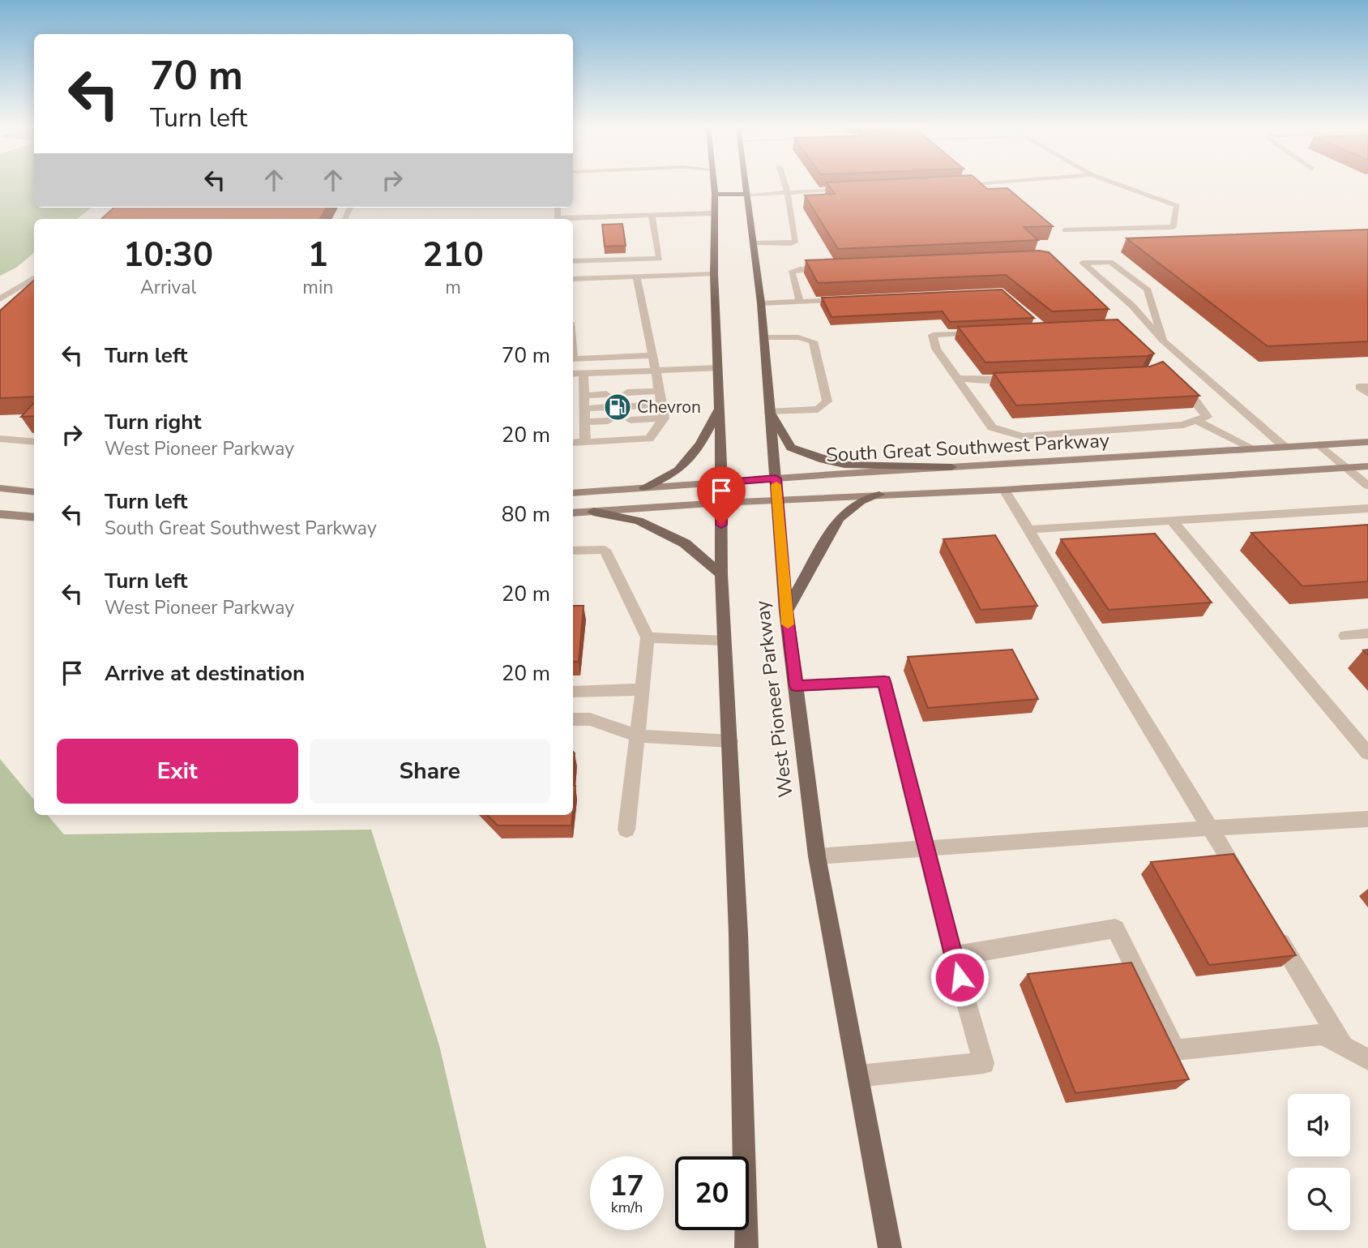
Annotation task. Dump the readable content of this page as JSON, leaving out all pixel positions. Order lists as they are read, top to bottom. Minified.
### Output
{"streets":{"main road":["South Great Southwest Parkway","West Pioneer Parkway"]},"crossings":[["South Great Southwest Parkway","West Pioneer Parkway"]],"places":{"fuel station":["Chevron"]},"page":{"turn":["70 m","Turn left"],"eta":["10:30","Arrival","1","min","210","m"],"list":[{"name":"Turn left","value":"70 m"},{"name":"Turn right","note":"West Pioneer Parkway","value":"20 m"},{"name":"Turn left","note":"South Great Southwest Parkway","value":"80 m"},{"name":"Turn left","note":"West Pioneer Parkway","value":"20 m"},{"name":"Arrive at destination","value":"20 m"}],"buttons":["Exit","Share"],"speed":"17 km/h","limit":"20"}}
